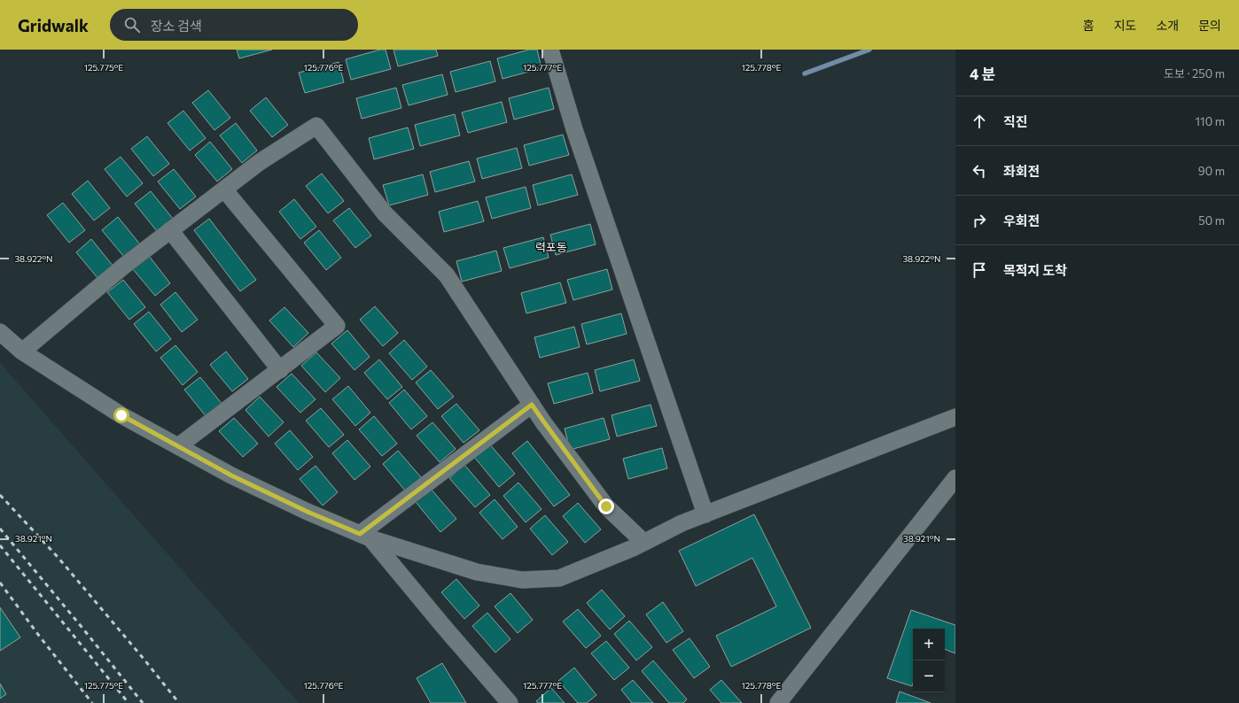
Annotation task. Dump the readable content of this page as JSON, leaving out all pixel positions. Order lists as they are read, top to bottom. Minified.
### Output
{"districts":["력포동"],"page":{"header":"Gridwalk","search":"장소 검색","nav":["홈","지도","소개","문의"],"heading":["4 분","도보 · 250 m"],"list":[["직진","110 m"],["좌회전","90 m"],["우회전","50 m"],"목적지 도착"],"map_buttons":["+","−"]},"coordinates":["125.775°E","125.776°E","125.777°E","125.778°E","38.922°N","38.921°N"]}
